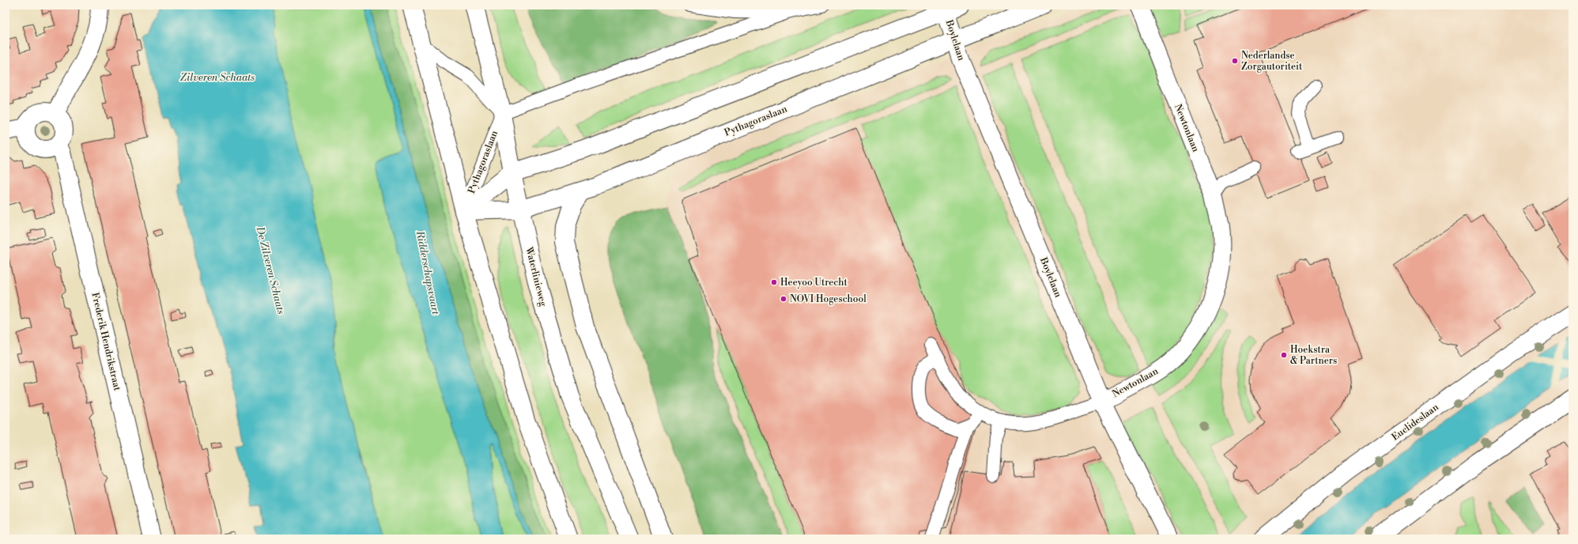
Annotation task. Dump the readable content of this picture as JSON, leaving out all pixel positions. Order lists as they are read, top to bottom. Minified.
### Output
{"streets":{"main road":["Boylelaan","Pythagoraslaan","Newtonlaan","Waterlinieweg","Frederik Hendrikstraat","Euclideslaan"]},"crossings":[["Boylelaan","Pythagoraslaan"],["Boylelaan","Newtonlaan"],["Pythagoraslaan","Waterlinieweg"]],"water":["Zilveren Schaats","De Zilveren Schaats","Ridderschapsvaart"],"places":["Nederlandse Zorgautoriteit","Heeyoo Utrecht","NOVI Hogeschool","Hoekstra & Partners"]}
